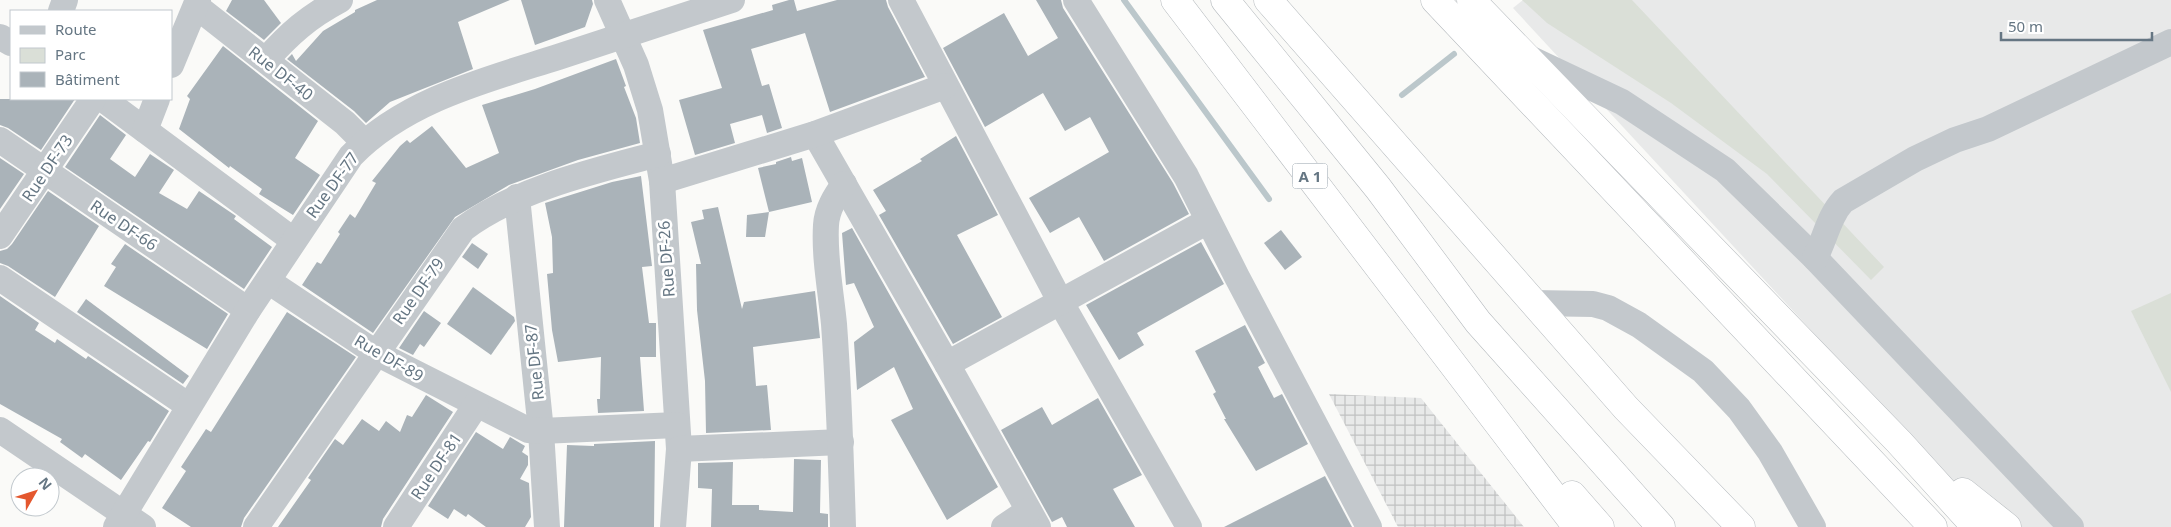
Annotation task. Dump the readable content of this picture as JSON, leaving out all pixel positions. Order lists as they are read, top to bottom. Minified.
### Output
{"streets":{"highway":["A 1"],"street":["Rue DF-40","Rue DF-73","Rue DF-77","Rue DF-66","Rue DF-26","Rue DF-79","Rue DF-89","Rue DF-87","Rue DF-81"]},"crossings":[["Rue DF-40","Rue DF-77"],["Rue DF-73","Rue DF-66"],["Rue DF-77","Rue DF-66"],["Rue DF-77","Rue DF-26"],["Rue DF-77","Rue DF-89"],["Rue DF-26","Rue DF-79"],["Rue DF-79","Rue DF-89"],["Rue DF-79","Rue DF-87"],["Rue DF-89","Rue DF-87"],["Rue DF-89","Rue DF-81"]],"legend":["Route","Parc","Bâtiment"],"scale_bar":"50 m","north":"top right"}
